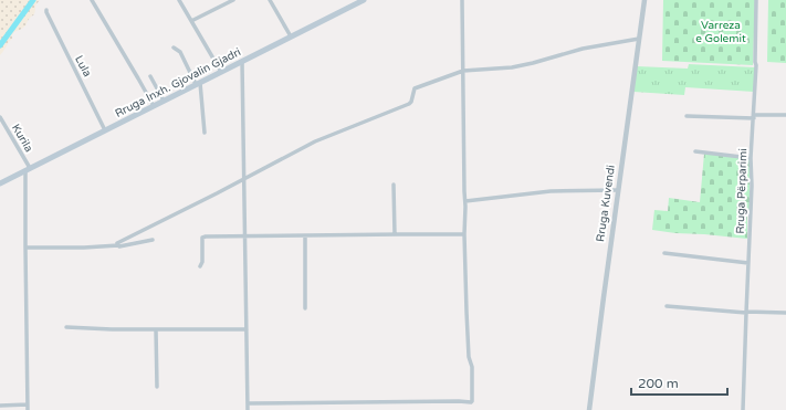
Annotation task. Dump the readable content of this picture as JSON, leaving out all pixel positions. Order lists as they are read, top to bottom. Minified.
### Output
{"streets":{"main road":["Rruga Inxh. Gjovalin Gjadri"],"street":["Lula","Kurila","Rruga Përparimi","Rruga Kuvendi"]},"crossings":[["Lula","Rruga Inxh. Gjovalin Gjadri"],["Rruga Inxh. Gjovalin Gjadri","Kurila"]],"parks":["Varreza e Golemit"],"scale_bar":"200 m"}
